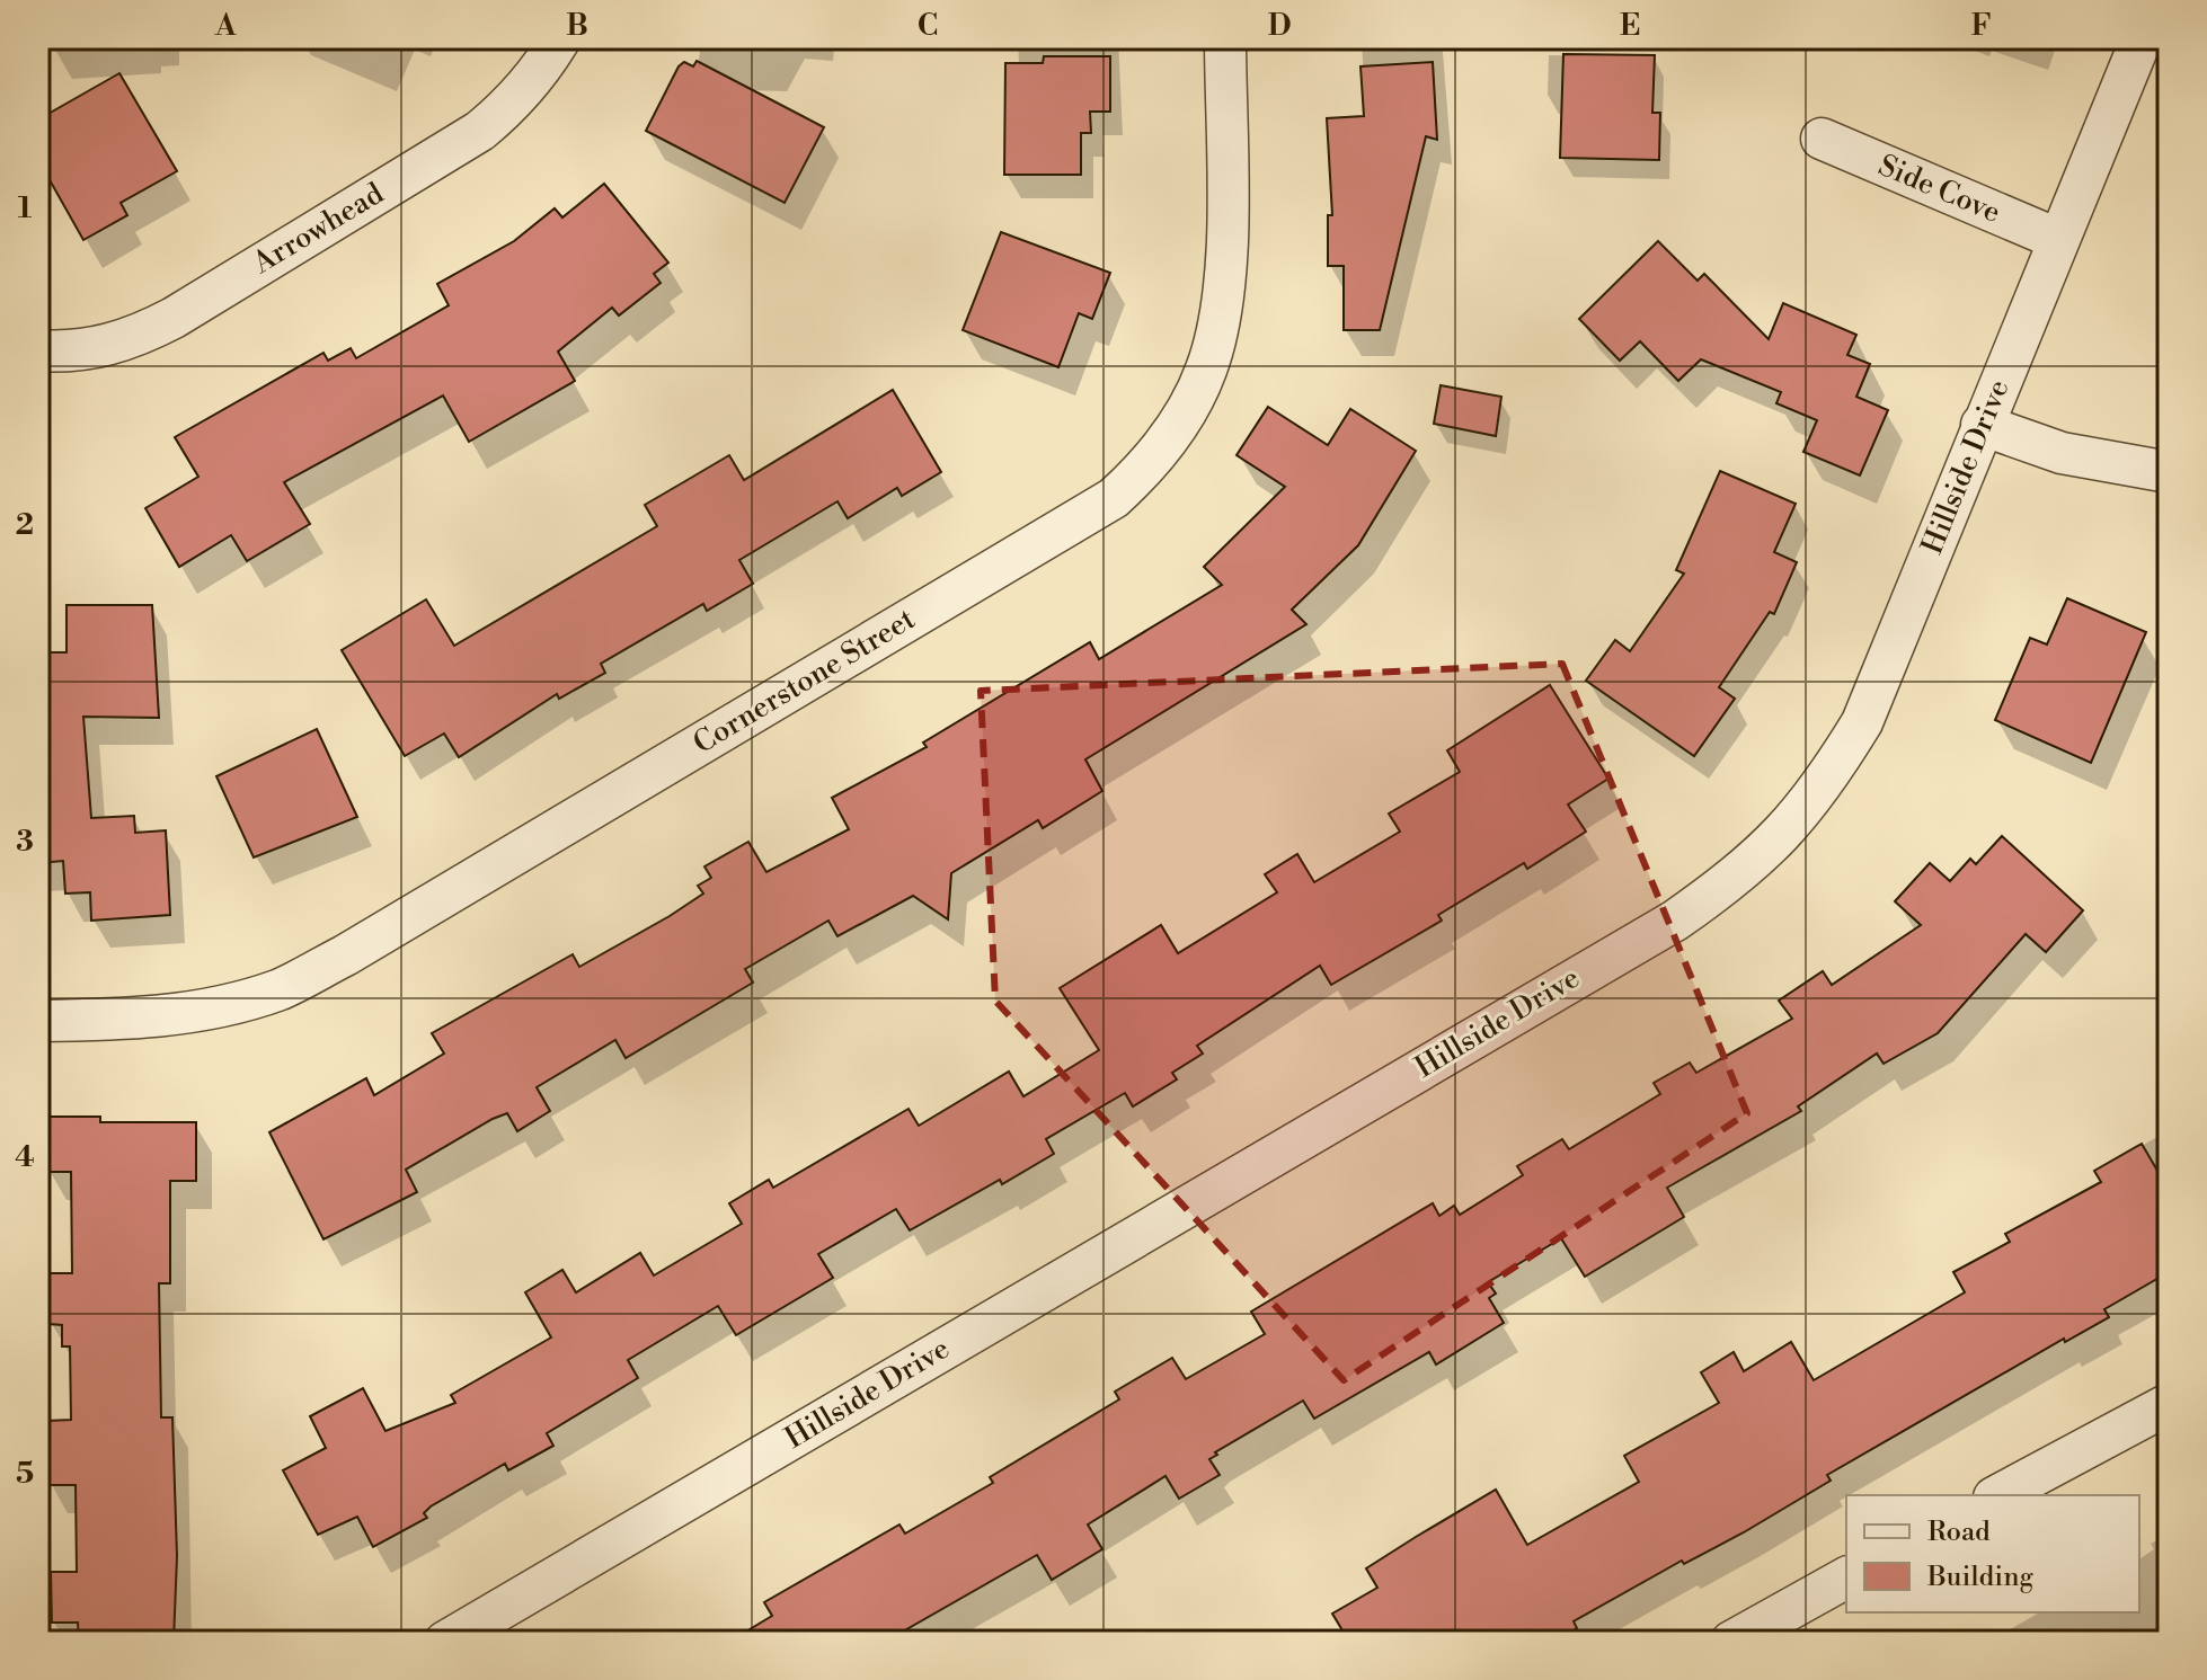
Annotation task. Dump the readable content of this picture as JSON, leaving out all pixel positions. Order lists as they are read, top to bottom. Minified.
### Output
{"streets":{"street":["Side Cove","Arrowhead","Hillside Drive","Cornerstone Street"]},"crossings":[["Side Cove","Hillside Drive"]],"legend":["Road","Building"],"grid":{"columns":["A","B","C","D","E","F"],"rows":["1","2","3","4","5"]}}
